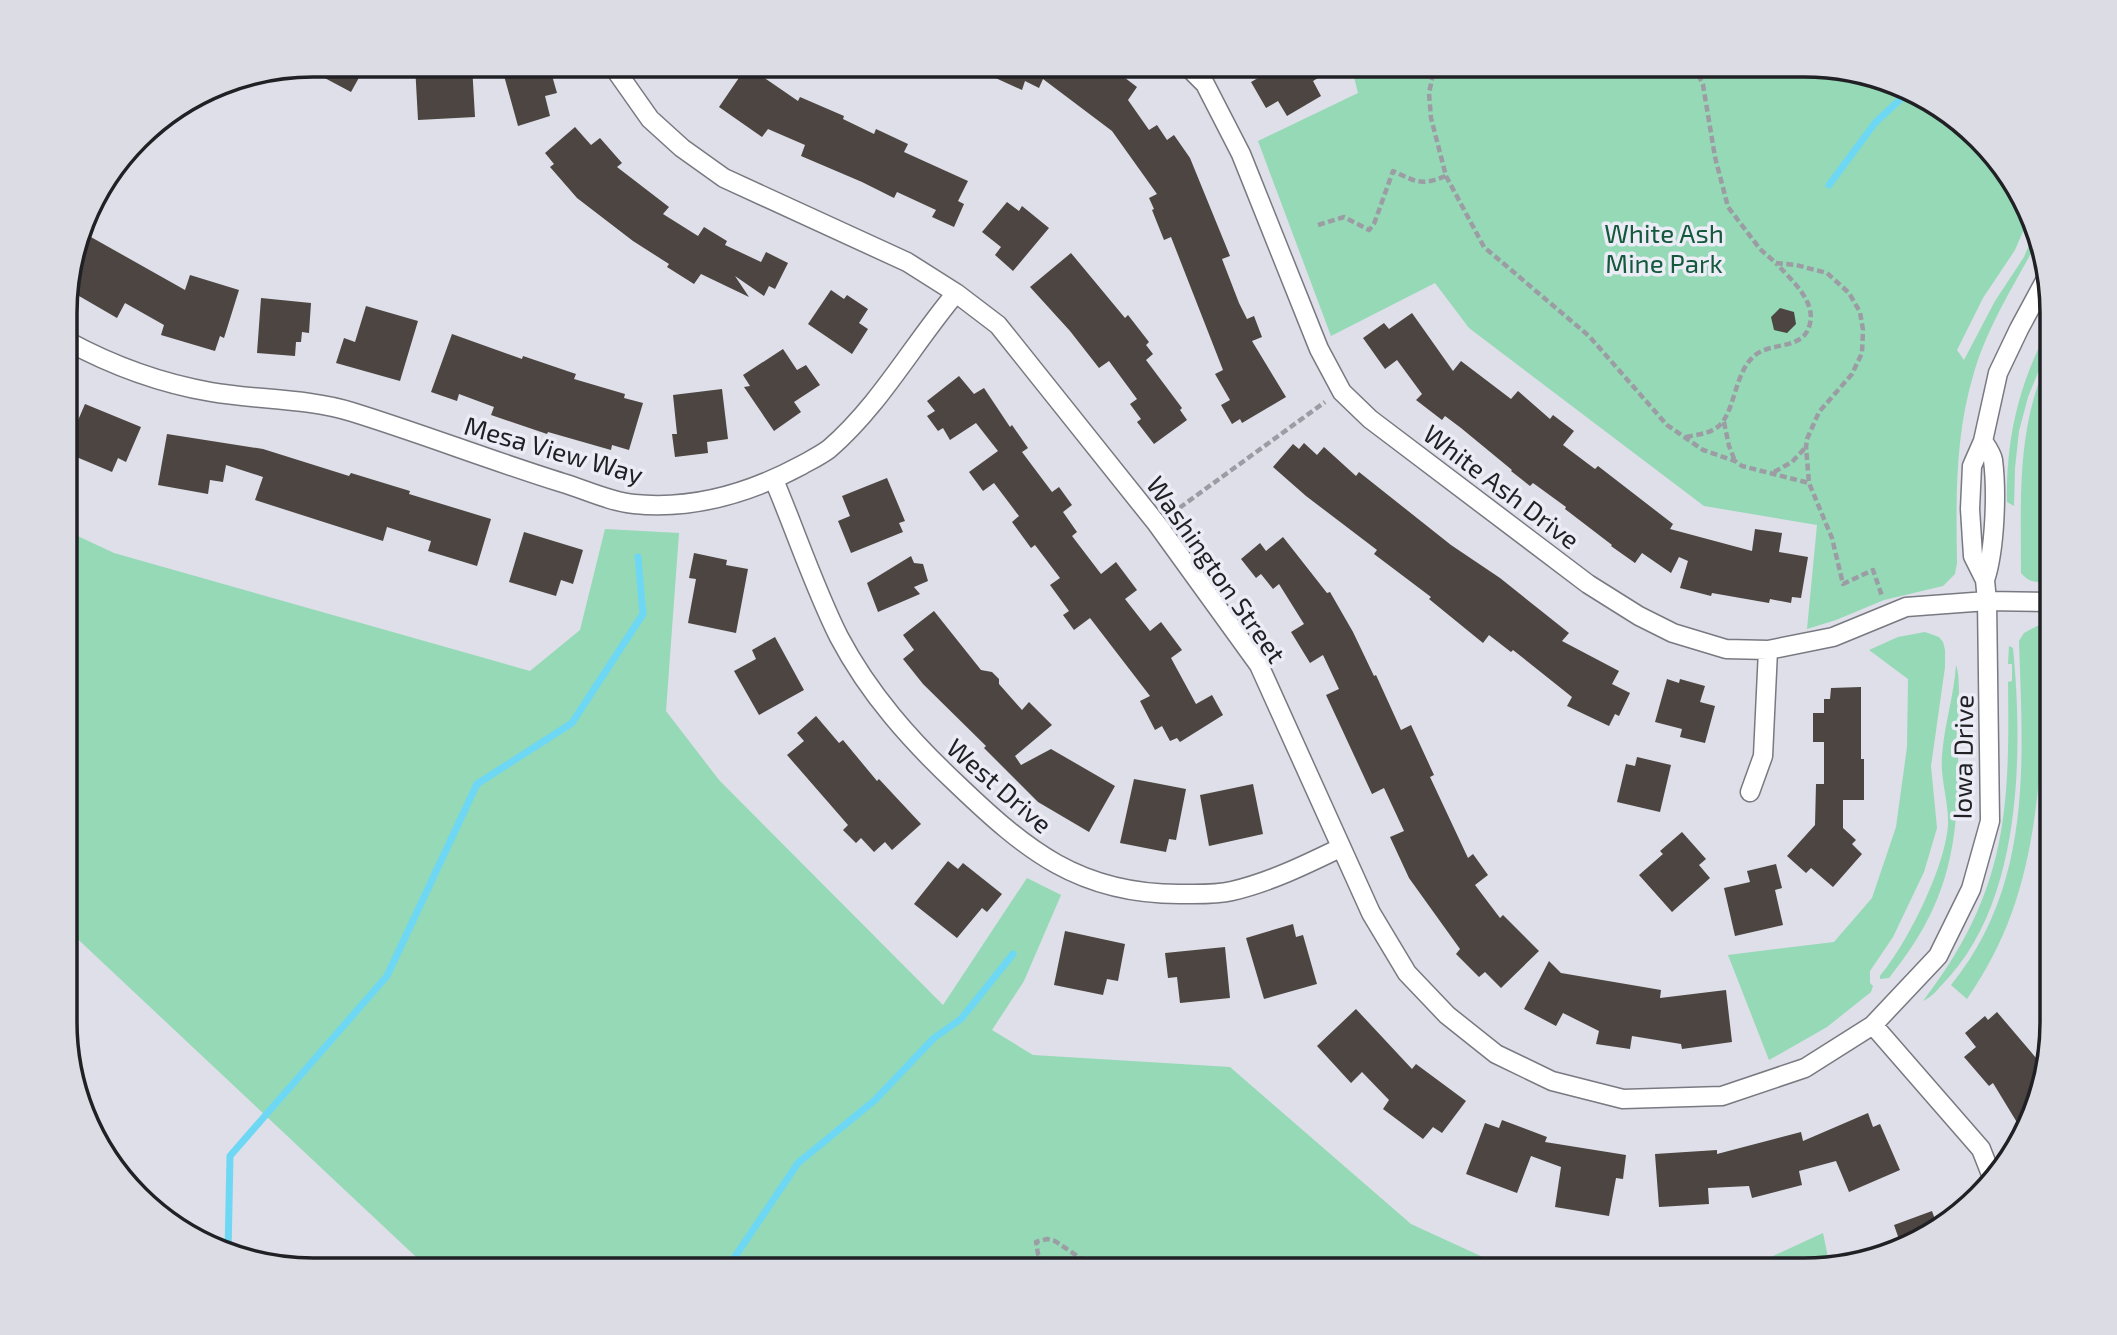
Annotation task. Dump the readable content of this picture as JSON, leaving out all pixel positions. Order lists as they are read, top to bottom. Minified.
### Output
{"streets":{"street":["Mesa View Way","White Ash Drive","Washington Street","Iowa Drive","West Drive"]},"crossings":[["Mesa View Way","Washington Street"],["Mesa View Way","West Drive"],["White Ash Drive","Iowa Drive"],["Washington Street","Iowa Drive"],["Washington Street","West Drive"]],"parks":["White Ash Mine Park"]}
